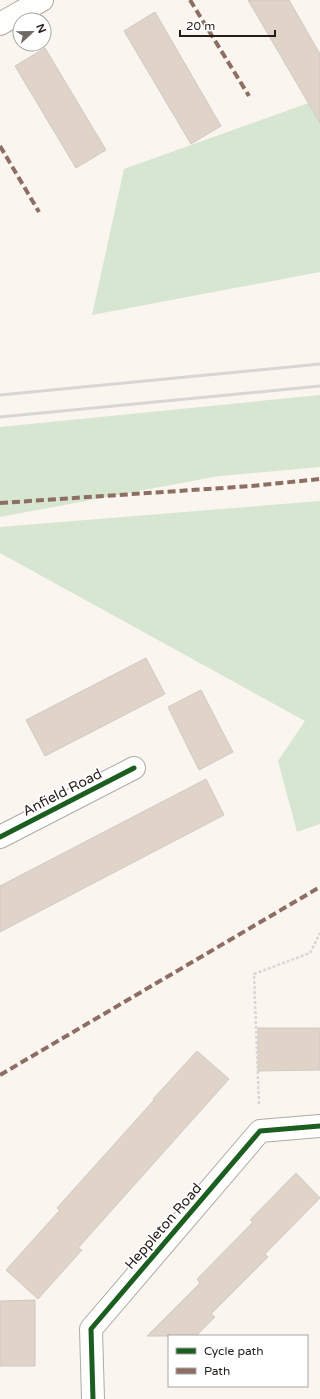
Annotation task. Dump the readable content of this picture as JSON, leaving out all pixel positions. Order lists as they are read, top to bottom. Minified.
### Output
{"streets":{"street":["Anfield Road","Heppleton Road"]},"legend":["Cycle path","Path"],"scale_bar":"20 m","north":"right"}
